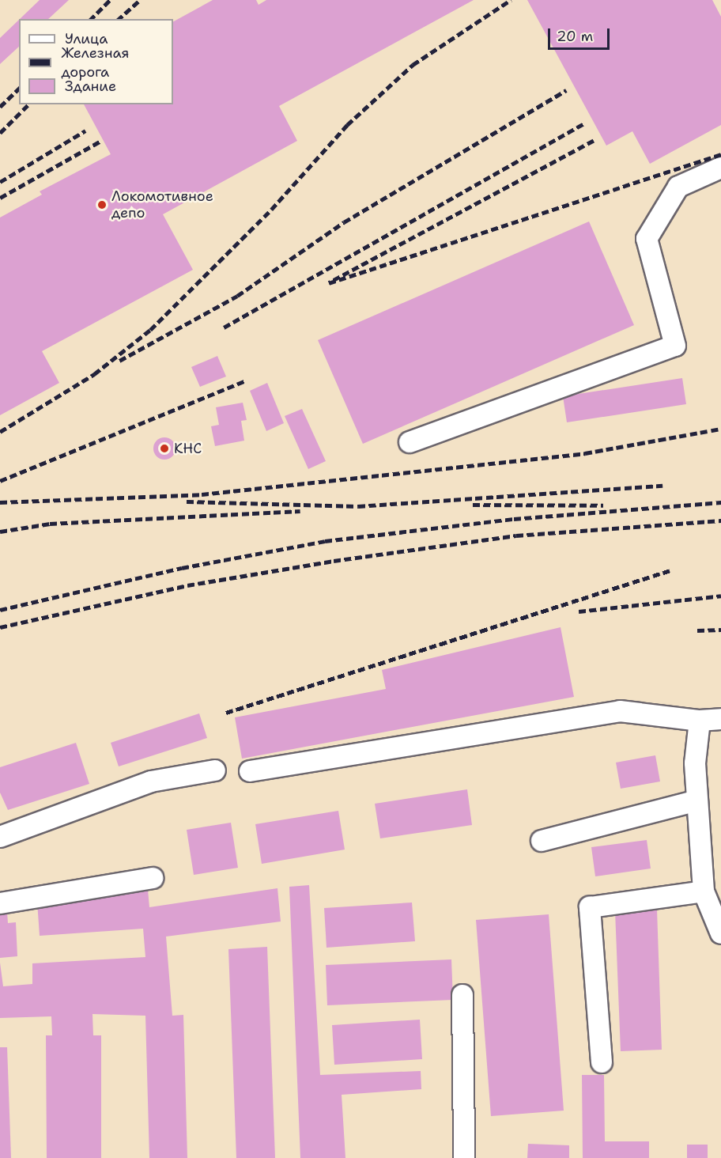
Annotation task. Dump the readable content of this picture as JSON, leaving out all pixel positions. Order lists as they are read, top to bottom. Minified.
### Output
{"places":["Локомотивное депо","КНС"],"legend":["Улица","Железная дорога","Здание"],"scale_bar":"20 m"}
